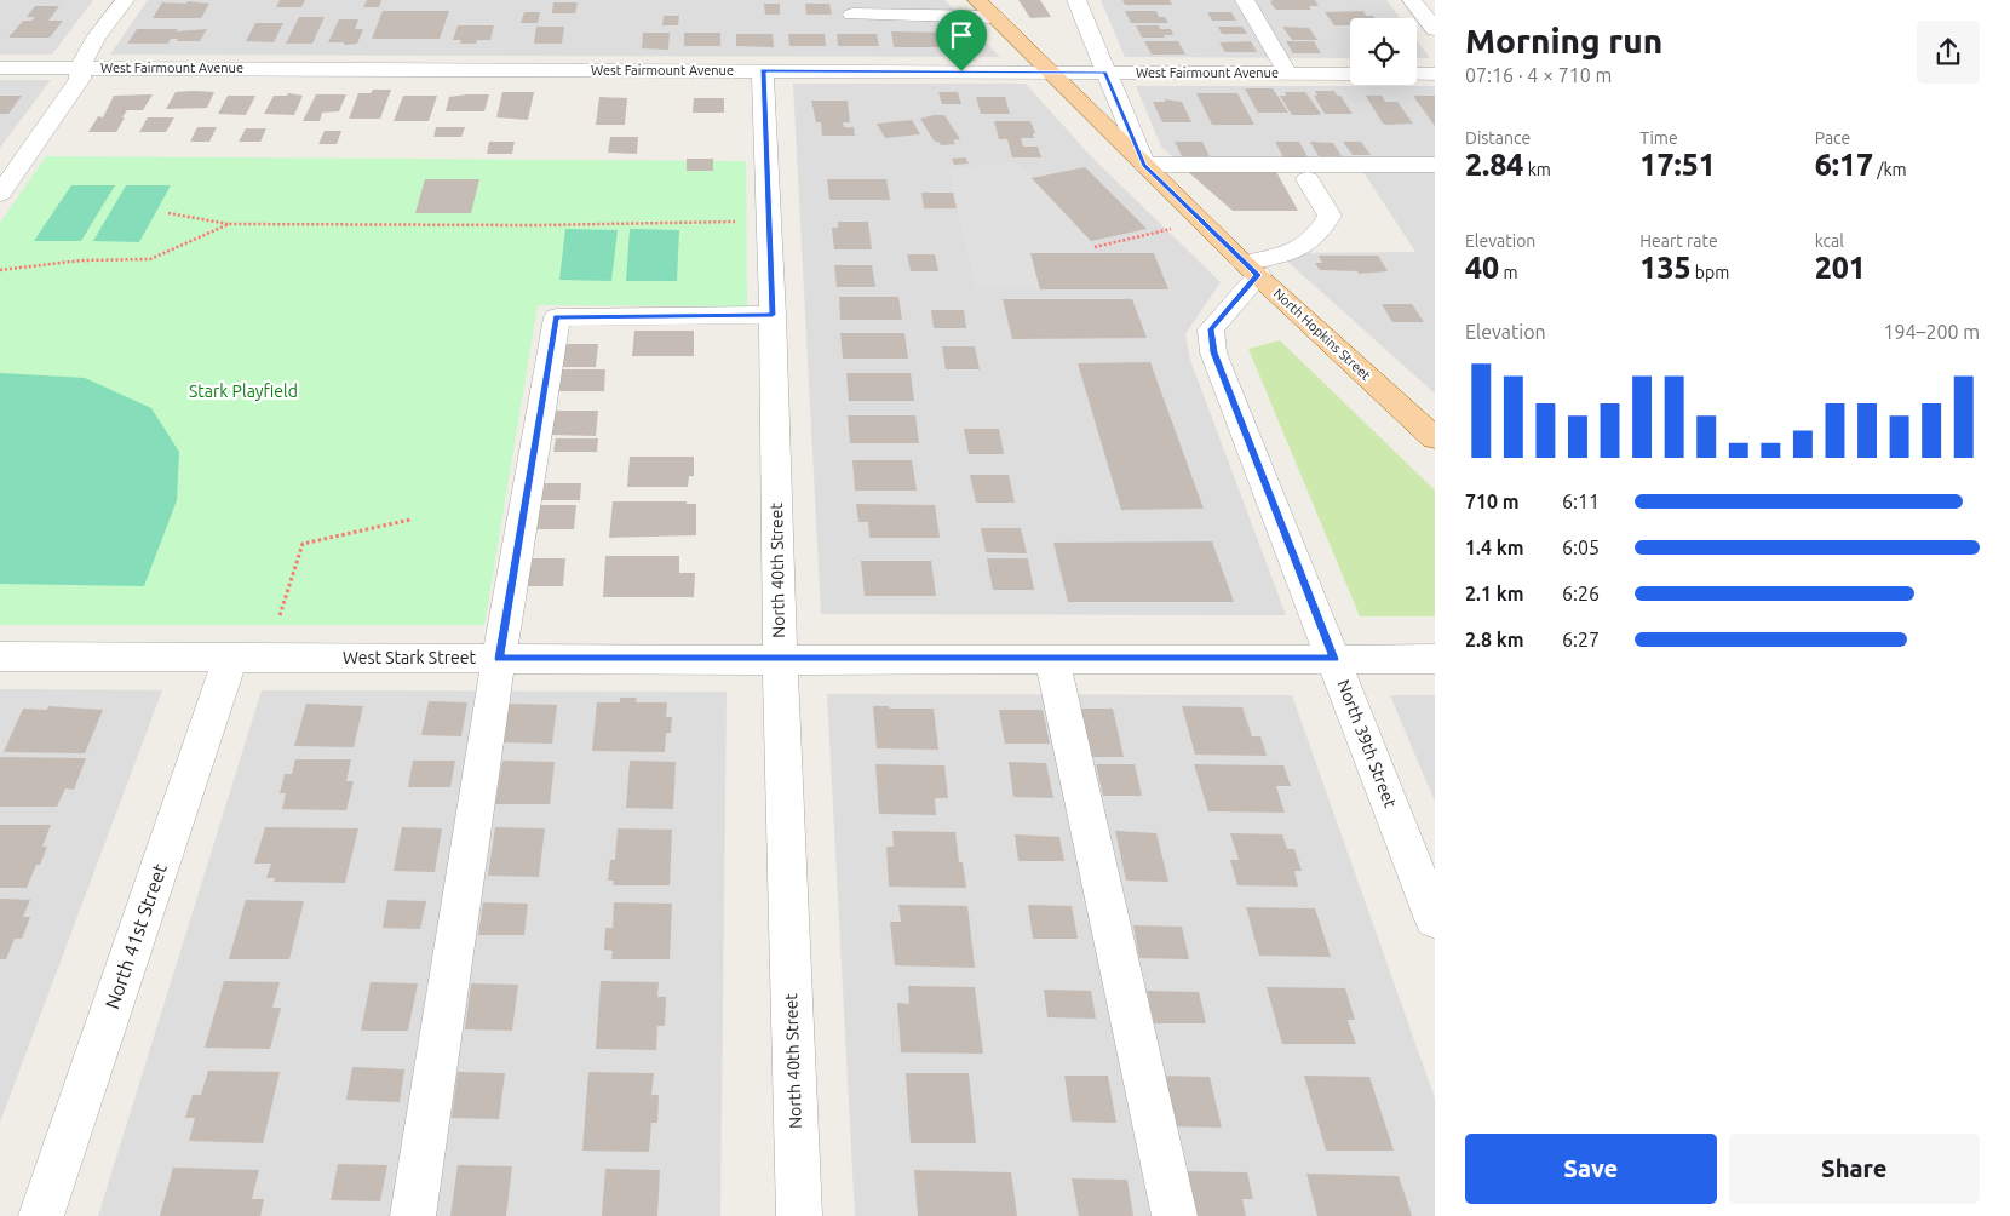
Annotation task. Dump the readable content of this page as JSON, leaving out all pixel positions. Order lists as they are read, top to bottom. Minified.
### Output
{"streets":{"main road":["North Hopkins Street"],"street":["West Fairmount Avenue","North 40th Street","West Stark Street","North 39th Street","North 41st Street"]},"crossings":[["West Fairmount Avenue","North Hopkins Street"],["West Fairmount Avenue","North 40th Street"],["North Hopkins Street","North 39th Street"],["North 40th Street","West Stark Street"],["West Stark Street","North 39th Street"],["West Stark Street","North 41st Street"]],"parks":["Stark Playfield"],"page":{"heading":["Morning run","07:16 · 4 × 710 m"],"stats":[["Distance","2.84 km"],["Time","17:51"],["Pace","6:17 /km"],["Elevation","40 m"],["Heart rate","135 bpm"],["kcal","201"]],"chart":["Elevation","194–200 m"],"list":[{"name":"710 m","note":"6:11"},{"name":"1.4 km","note":"6:05"},{"name":"2.1 km","note":"6:26"},{"name":"2.8 km","note":"6:27"}],"buttons":["Save","Share"]}}
